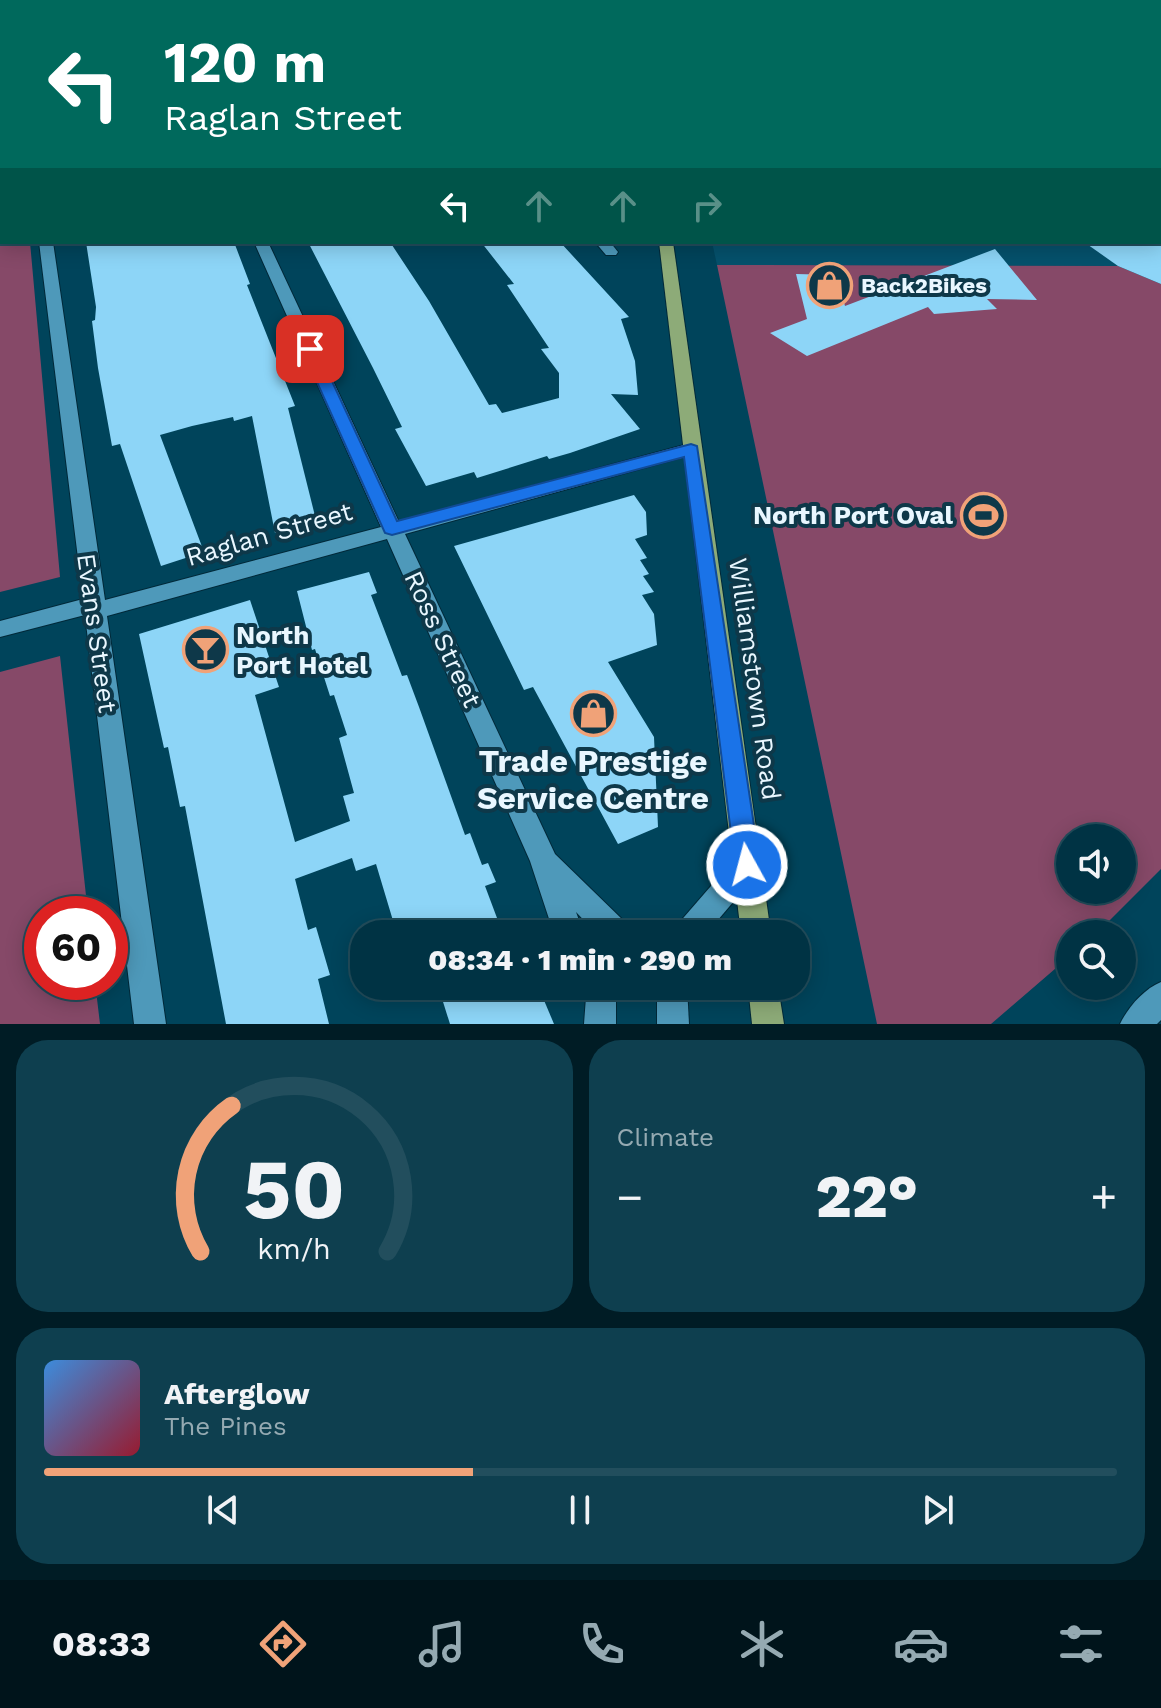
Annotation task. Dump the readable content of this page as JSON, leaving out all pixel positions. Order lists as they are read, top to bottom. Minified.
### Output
{"streets":{"main road":["Williamstown Road"],"street":["Raglan Street","Evans Street","Ross Street"]},"crossings":[["Raglan Street","Evans Street"],["Raglan Street","Ross Street"],["Raglan Street","Williamstown Road"]],"places":{"shop":["Back2Bikes","Trade Prestige Service Centre"],"sports":["North Port Oval"],"bar":["North Port Hotel"]},"page":{"turn":["120 m","Raglan Street"],"limit":"60","trip":"08:34 · 1 min · 290 m","tile":"Climate","heat":["−","22°","+"],"song":["Afterglow","The Pines"],"tabs":"08:33","gauge":["50","km/h"]}}
